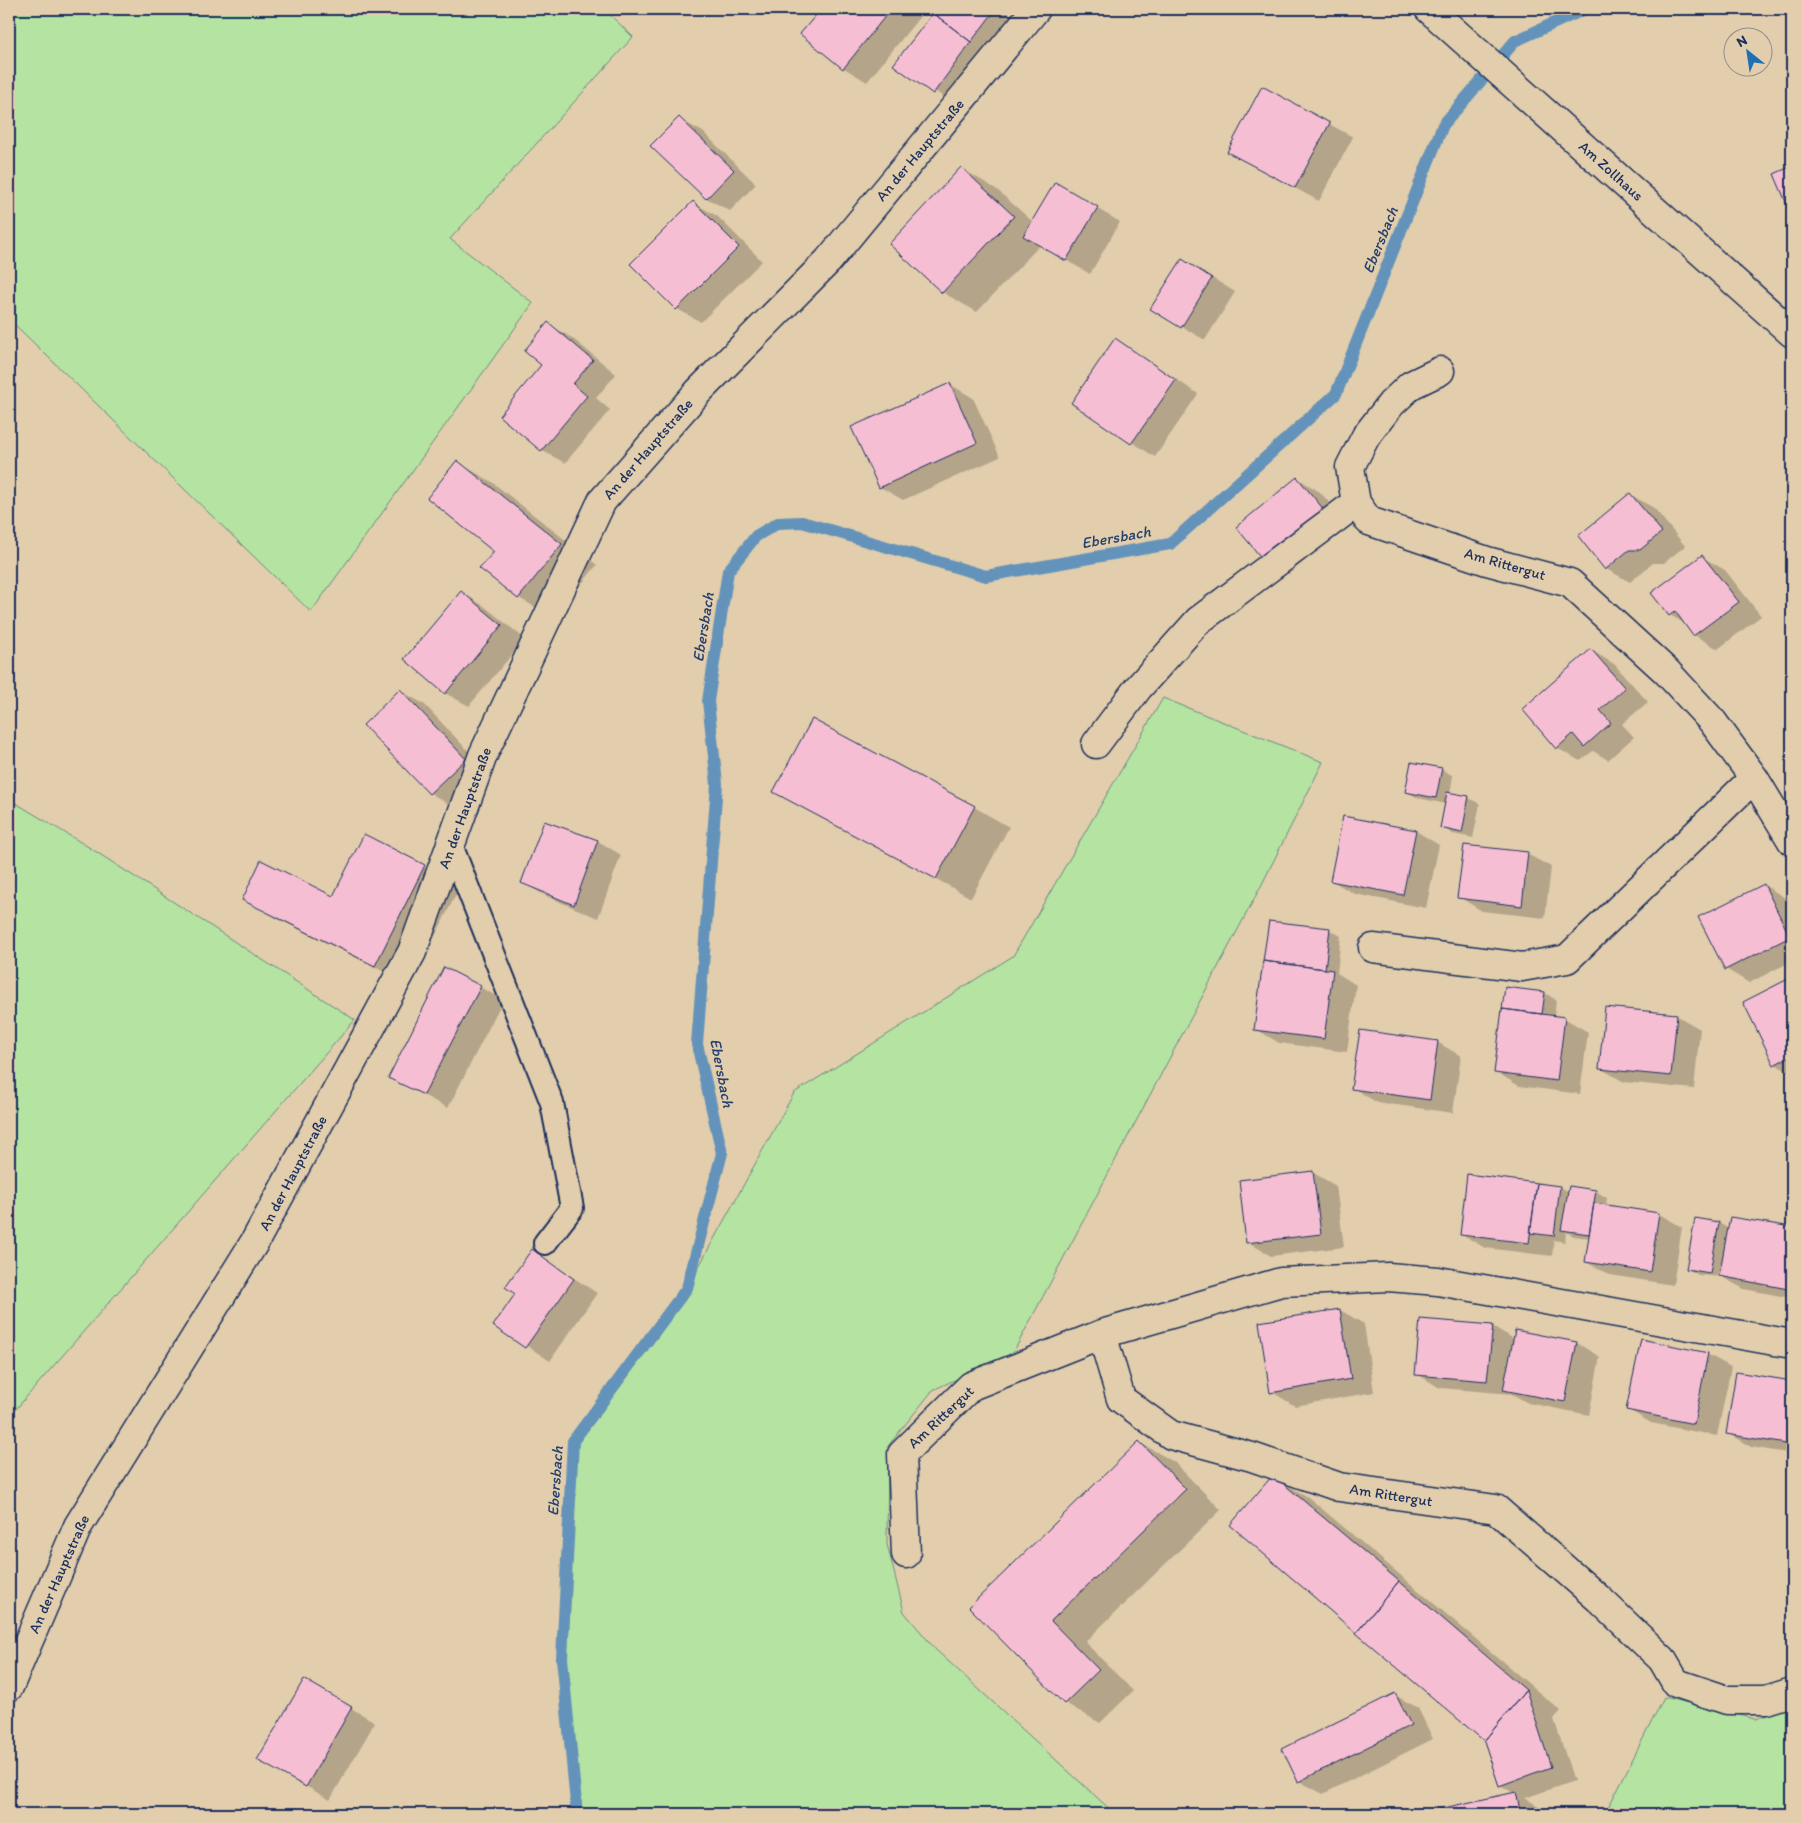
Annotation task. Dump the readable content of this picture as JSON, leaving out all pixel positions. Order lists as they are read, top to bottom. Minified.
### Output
{"streets":{"street":["An der Hauptstraße","Am Zollhaus","Am Rittergut"]},"water":["Ebersbach"],"north":"top left"}
